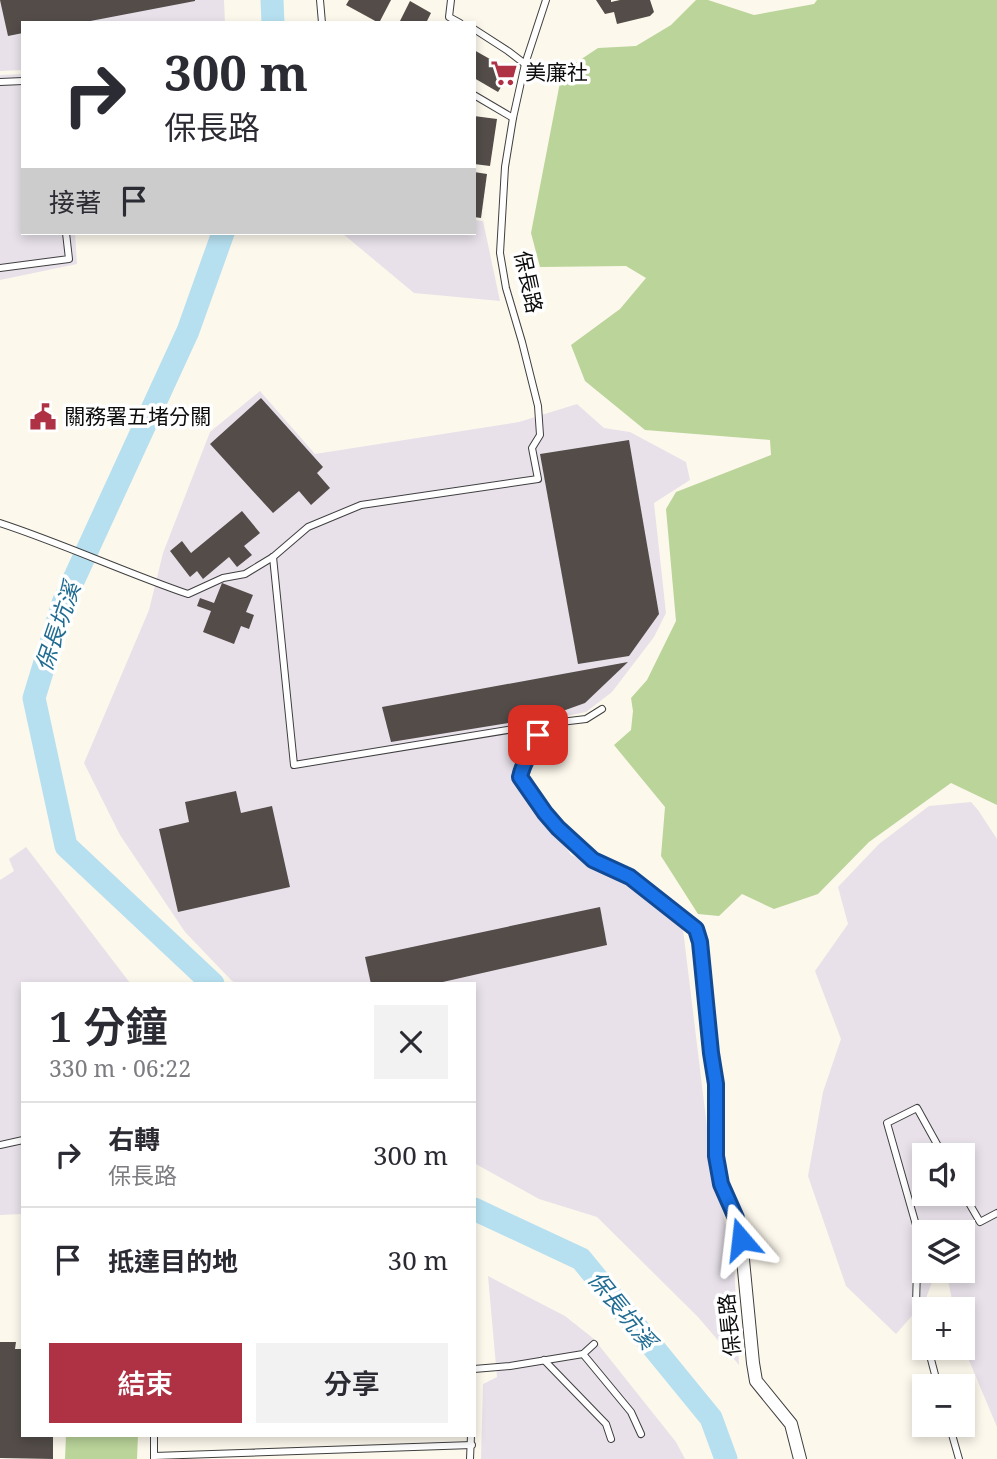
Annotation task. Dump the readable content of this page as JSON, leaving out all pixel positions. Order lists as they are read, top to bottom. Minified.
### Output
{"streets":{"street":["保長路"]},"water":["保長坑溪"],"places":{"supermarket":["美廉社"],"public building":["關務署五堵分關"]},"page":{"turn":["300 m","保長路"],"then":"接著","heading":["1 分鐘","330 m · 06:22"],"list":[{"name":"右轉","note":"保長路","value":"300 m"},{"name":"抵達目的地","value":"30 m"}],"map_buttons":["+","−"],"buttons":["結束","分享"]}}
